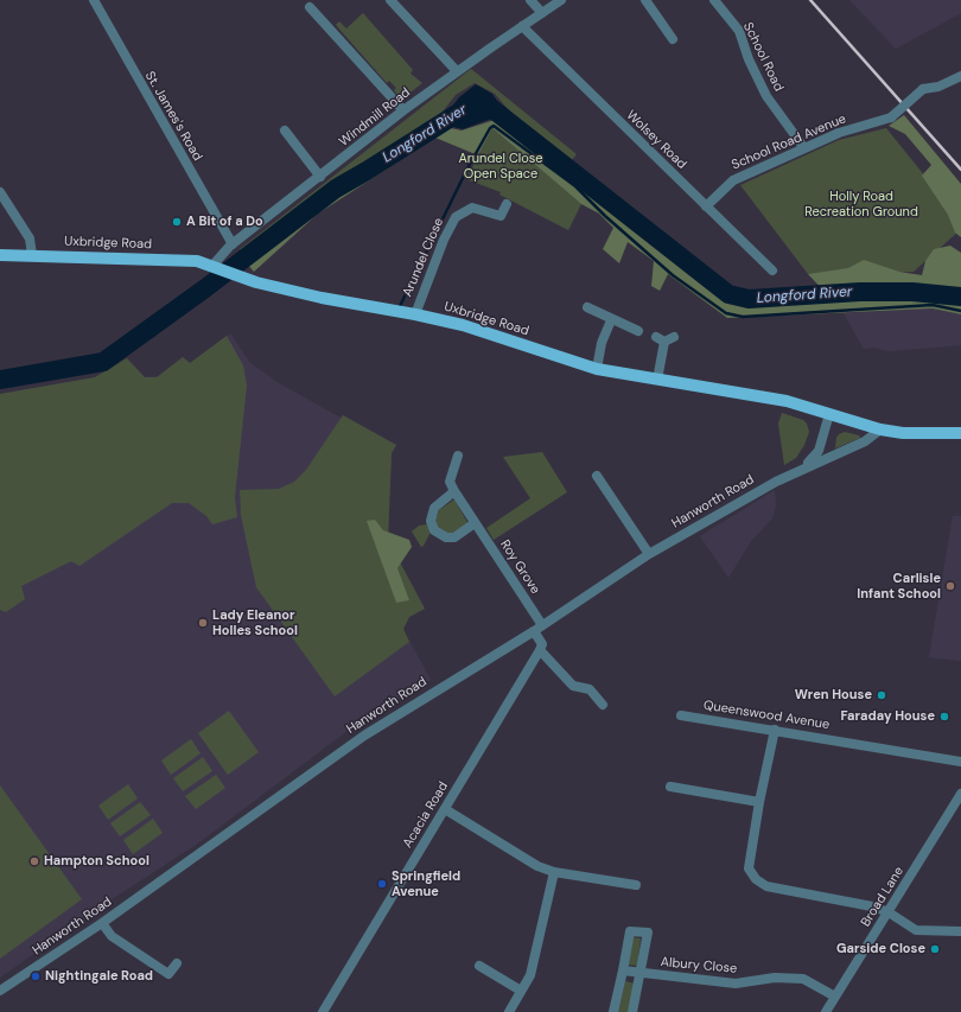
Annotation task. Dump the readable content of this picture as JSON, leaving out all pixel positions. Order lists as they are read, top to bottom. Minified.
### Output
{"streets":{"main road":["Uxbridge Road"],"street":["School Road","St. James's Road","Windmill Road","Wolsey Road","School Road Avenue","Arundel Close","Hanworth Road","Roy Grove","Queenswood Avenue","Acacia Road","Broad Lane","Albury Close"]},"crossings":[["School Road","School Road Avenue"],["St. James's Road","Windmill Road"],["Windmill Road","Wolsey Road"],["Windmill Road","Uxbridge Road"],["Wolsey Road","School Road Avenue"],["Uxbridge Road","Arundel Close"],["Uxbridge Road","Hanworth Road"],["Hanworth Road","Roy Grove"],["Broad Lane","Albury Close"]],"water":["Longford River"],"parks":["Arundel Close Open Space","Holly Road Recreation Ground"],"places":["A Bit of a Do","Carlisle Infant School","Lady Eleanor Holles School","Wren House","Faraday House","Hampton School","Springfield Avenue","Garside Close","Nightingale Road"]}
